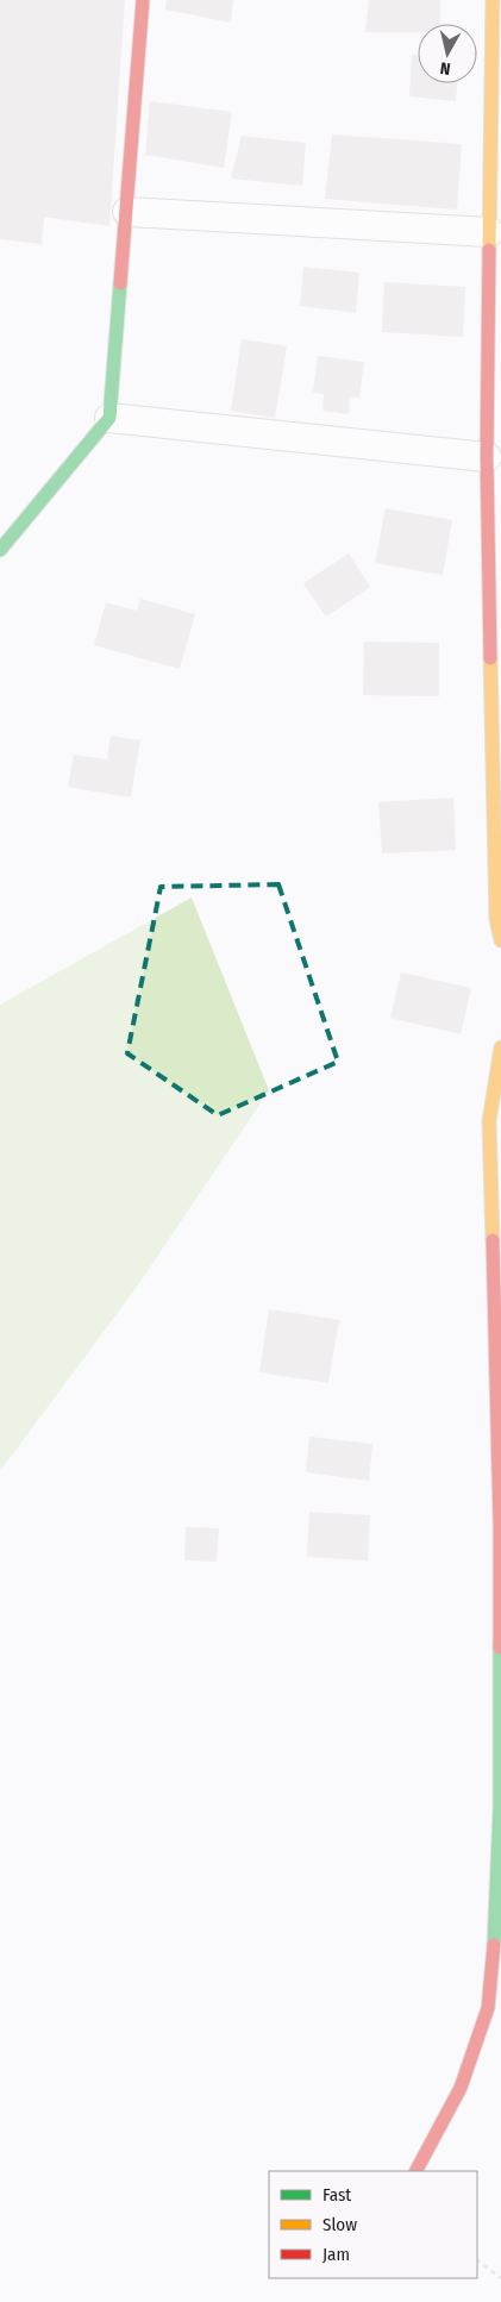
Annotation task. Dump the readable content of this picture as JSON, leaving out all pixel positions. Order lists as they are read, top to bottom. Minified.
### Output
{"legend":["Fast","Slow","Jam"],"north":"bottom"}
